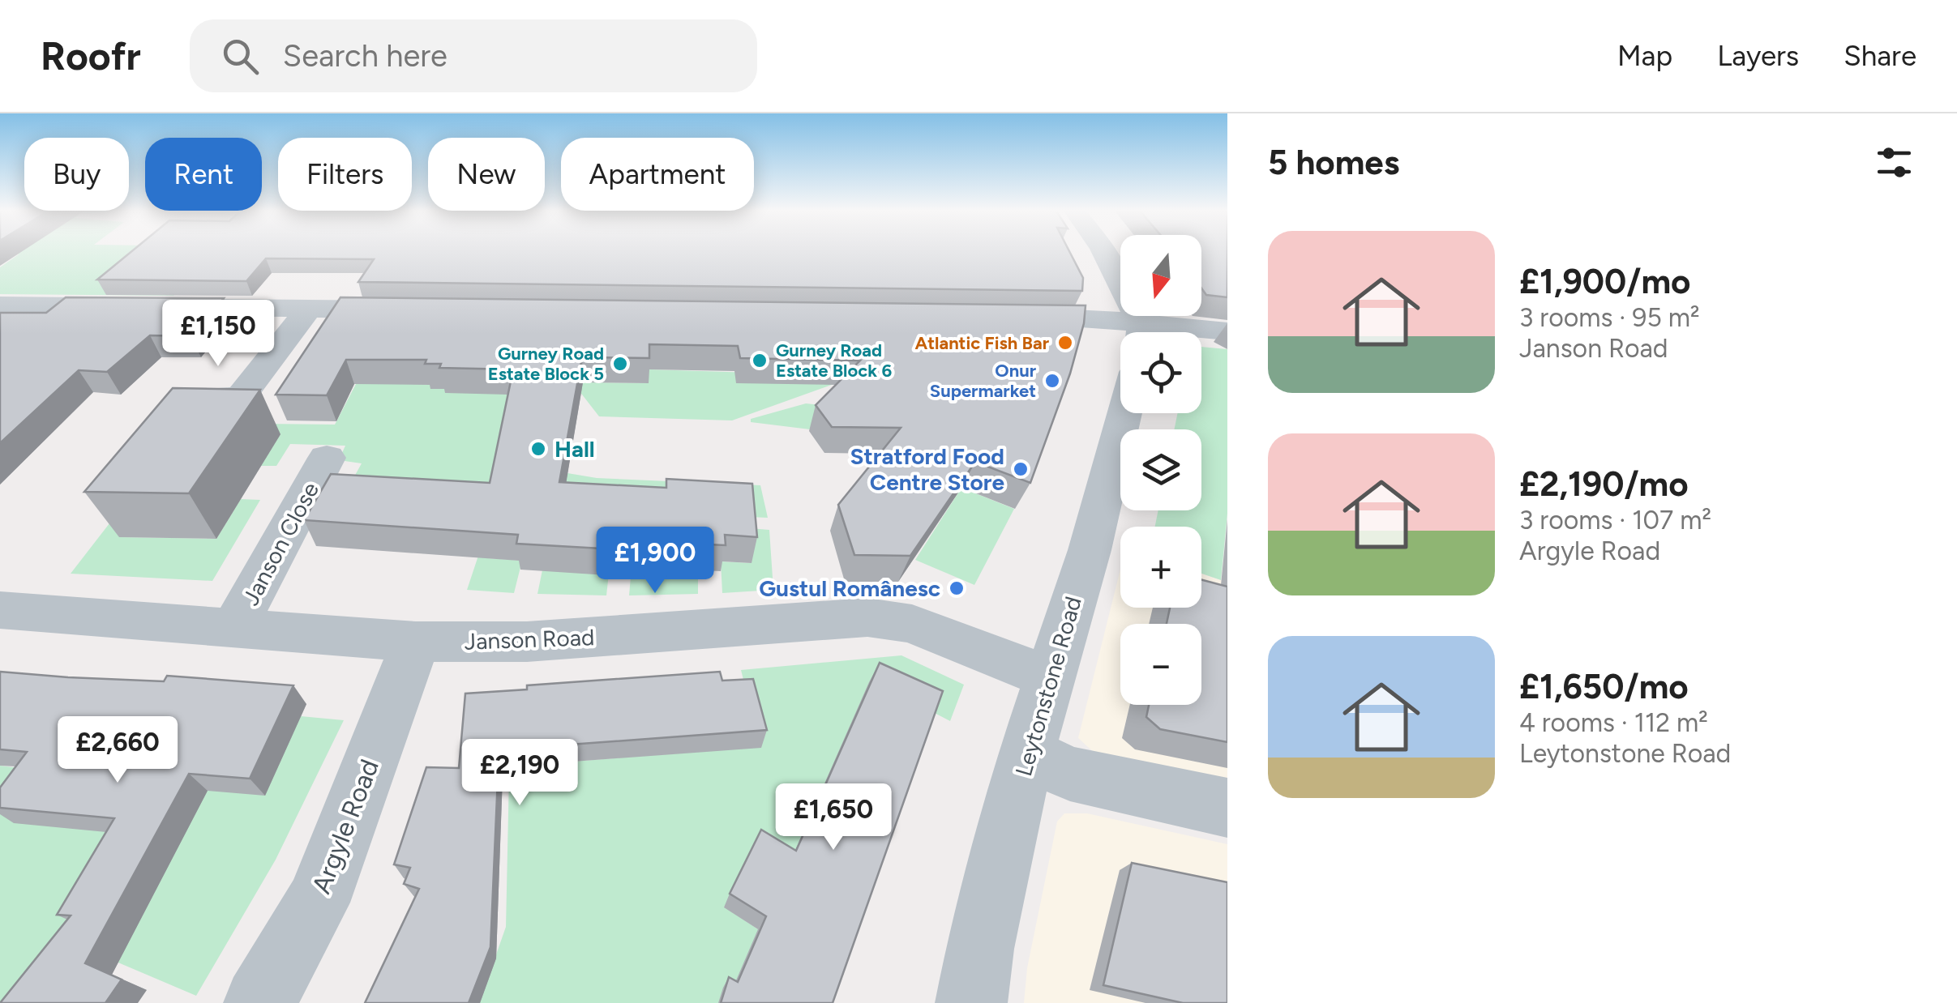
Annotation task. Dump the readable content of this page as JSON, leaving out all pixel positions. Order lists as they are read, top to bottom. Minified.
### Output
{"streets":{"street":["Janson Close","Janson Road","Leytonstone Road","Argyle Road"]},"crossings":[["Janson Close","Janson Road"],["Janson Road","Leytonstone Road"],["Janson Road","Argyle Road"]],"places":["Atlantic Fish Bar","Gurney Road Estate Block 6","Gurney Road Estate Block 5","Onur Supermarket","Hall","Stratford Food Centre Store","Gustul Românesc"],"north":"bottom","page":{"header":"Roofr","search":"Search here","nav":["Map","Layers","Share"],"heading":"5 homes","chip":["Buy","Rent","Filters","New","Apartment"],"list":[{"name":"£1,900/mo","note":"3 rooms · 95 m² · Janson Road"},{"name":"£2,190/mo","note":"3 rooms · 107 m² · Argyle Road"},{"name":"£1,650/mo","note":"4 rooms · 112 m² · Leytonstone Road"}],"map_buttons":["+","−"],"price":["£1,150","£1,900","£2,660","£2,190","£1,650"]}}
